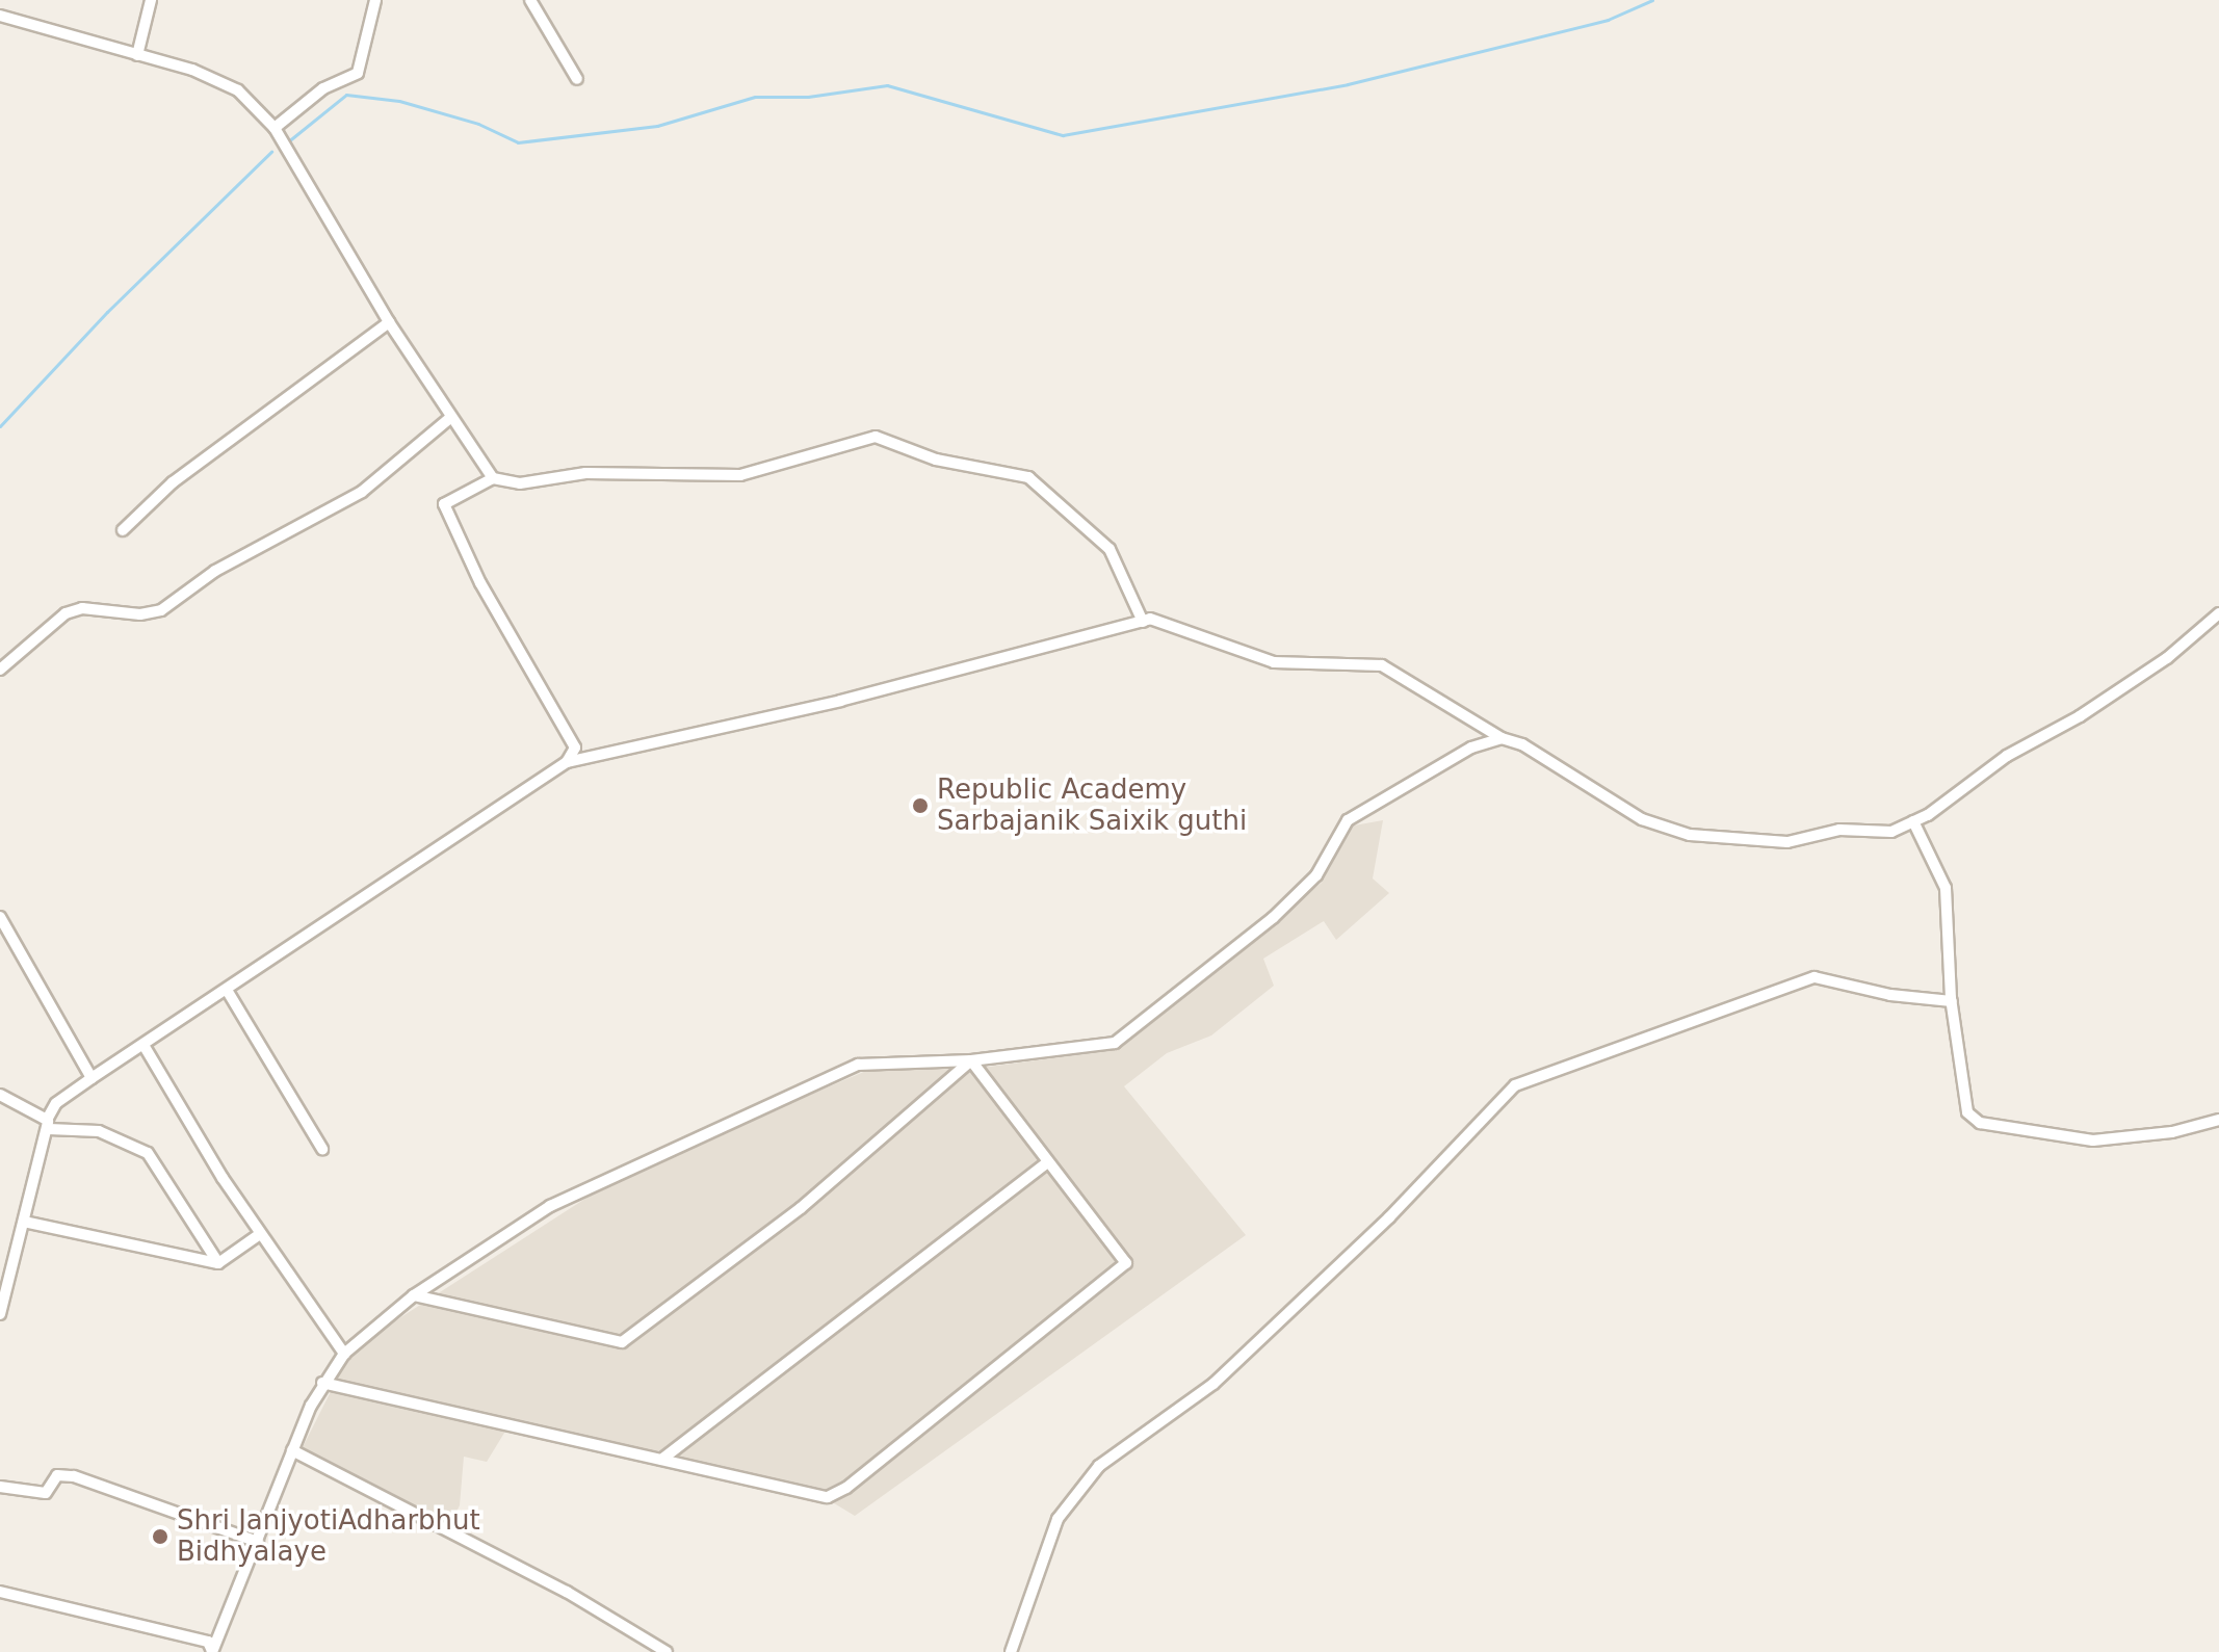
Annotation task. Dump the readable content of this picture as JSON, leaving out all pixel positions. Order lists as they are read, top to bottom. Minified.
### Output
{"places":["Republic Academy Sarbajanik Saixik guthi","Shri JanjyotiAdharbhut Bidhyalaye"]}
